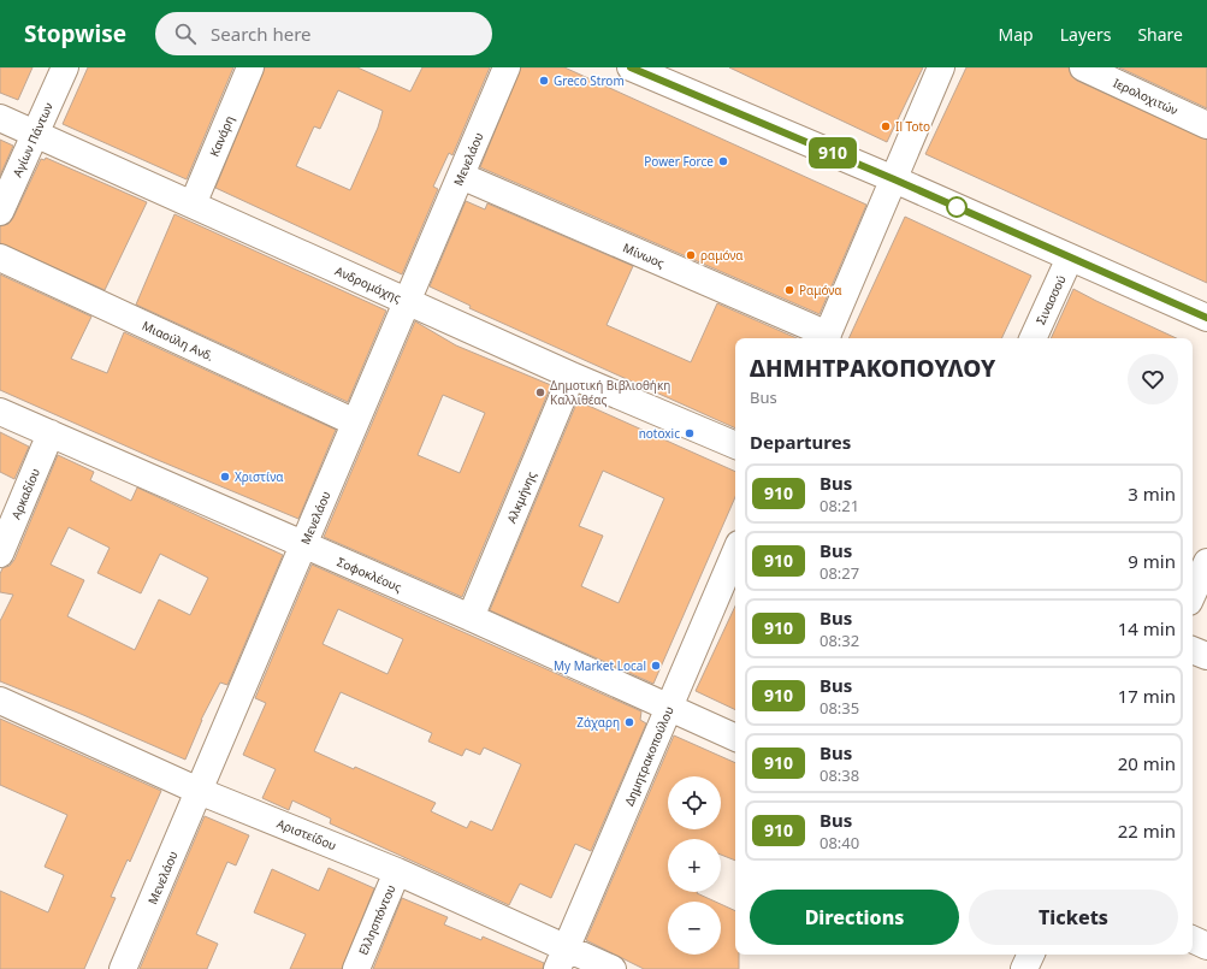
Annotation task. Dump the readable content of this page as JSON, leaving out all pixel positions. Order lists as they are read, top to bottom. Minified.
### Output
{"streets":{"street":["Ιερολοχιτών","Κανάρη","Αγίων Πάντων","Μενελάου","Μίνωος","Ανδρομάχης","Σινασσού","Μιαούλη Ανδ.","Αρκαδίου","Αλκμήνης","Σοφοκλέους","Δημητρακοπούλου","Αριστείδου","Ελλησπόντου"]},"crossings":[["Κανάρη","Ανδρομάχης"],["Αγίων Πάντων","Ανδρομάχης"],["Μενελάου","Μίνωος"],["Μενελάου","Ανδρομάχης"],["Μενελάου","Μιαούλη Ανδ."],["Μενελάου","Σοφοκλέους"],["Μενελάου","Αριστείδου"],["Ανδρομάχης","Αλκμήνης"],["Αρκαδίου","Σοφοκλέους"],["Αλκμήνης","Σοφοκλέους"],["Σοφοκλέους","Δημητρακοπούλου"],["Δημητρακοπούλου","Αριστείδου"],["Αριστείδου","Ελλησπόντου"]],"places":["Greco Strom","Il Toto","Power Force","ραμόνα","Ραμόνα","Δημοτική Βιβλιοθήκη Καλλιθέας","notoxic","Χριστίνα","My Market Local","Ζάχαρη"],"lines":["bus line 910"],"page":{"header":"Stopwise","search":"Search here","nav":["Map","Layers","Share"],"on_map":"910","heading":[["ΔΗΜΗΤΡΑΚΟΠΟΥΛΟΥ","Bus"],"Departures"],"list":[{"mark":"910","name":"Bus","note":"08:21","value":"3 min"},{"mark":"910","name":"Bus","note":"08:27","value":"9 min"},{"mark":"910","name":"Bus","note":"08:32","value":"14 min"},{"mark":"910","name":"Bus","note":"08:35","value":"17 min"},{"mark":"910","name":"Bus","note":"08:38","value":"20 min"},{"mark":"910","name":"Bus","note":"08:40","value":"22 min"}],"map_buttons":["+","−"],"buttons":["Directions","Tickets"]}}
